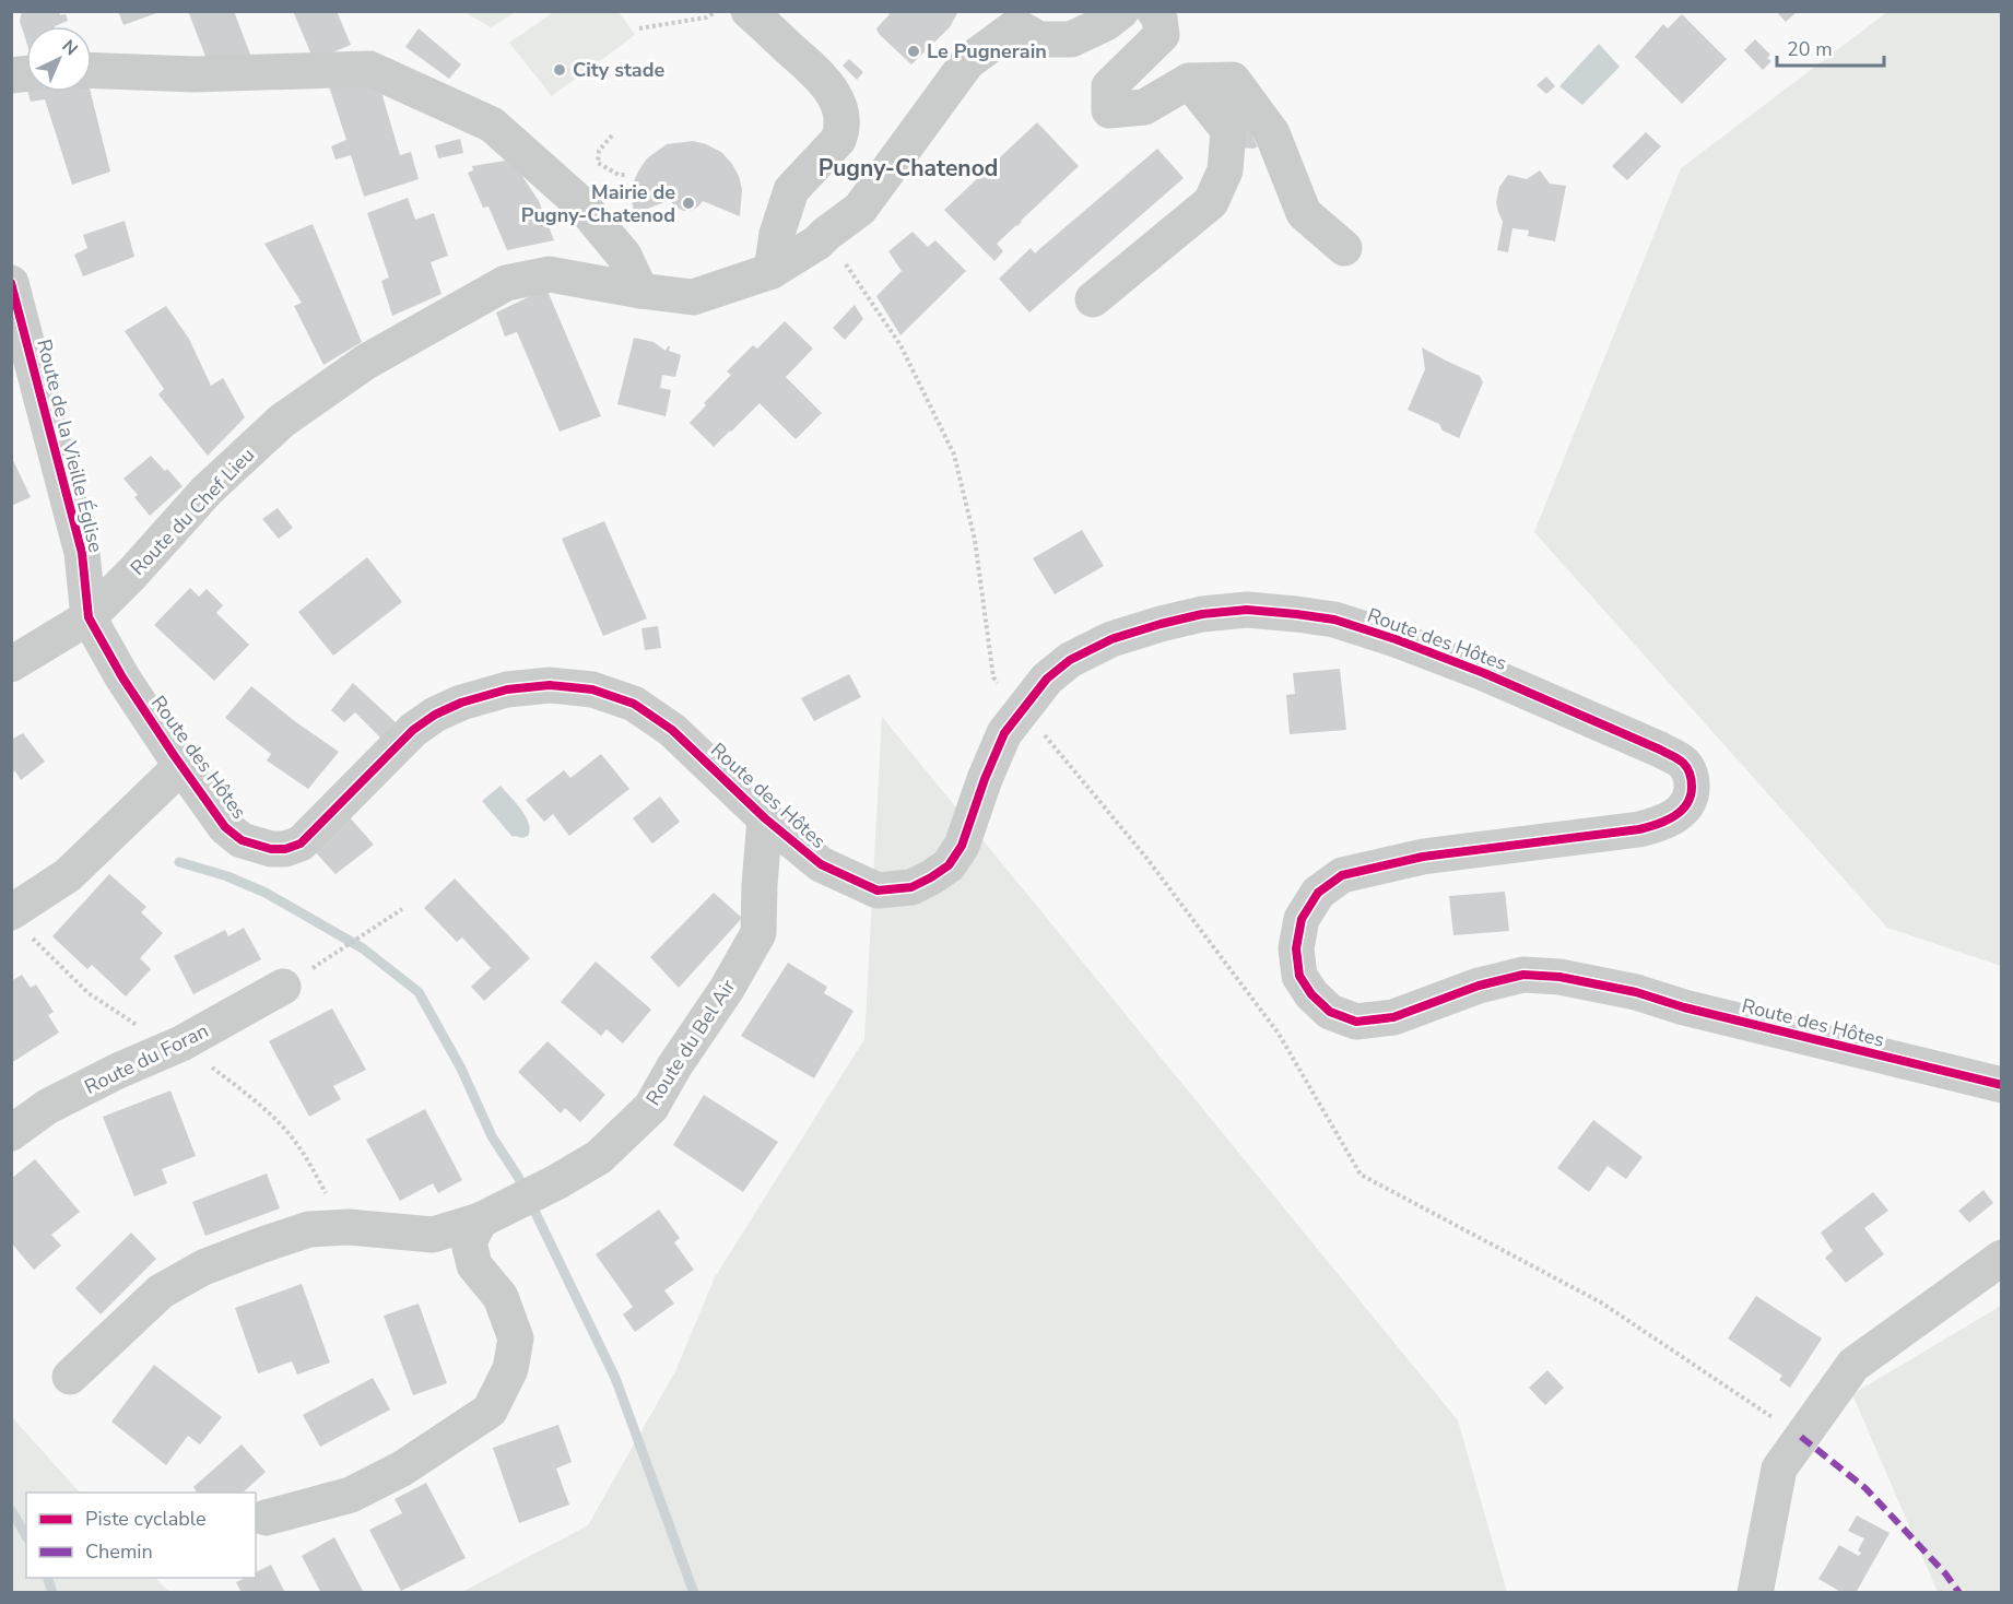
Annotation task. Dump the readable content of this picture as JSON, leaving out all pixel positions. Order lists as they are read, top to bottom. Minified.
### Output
{"streets":{"street":["Route de la Vieille Église","Route du Chef Lieu","Route des Hôtes","Route du Bel Air","Route du Foran"]},"crossings":[["Route de la Vieille Église","Route du Chef Lieu"],["Route de la Vieille Église","Route des Hôtes"],["Route du Chef Lieu","Route des Hôtes"],["Route des Hôtes","Route du Bel Air"]],"districts":["Pugny-Chatenod"],"places":["Le Pugnerain","City stade","Mairie de Pugny-Chatenod"],"legend":["Piste cyclable","Chemin"],"scale_bar":"20 m","north":"top right"}
